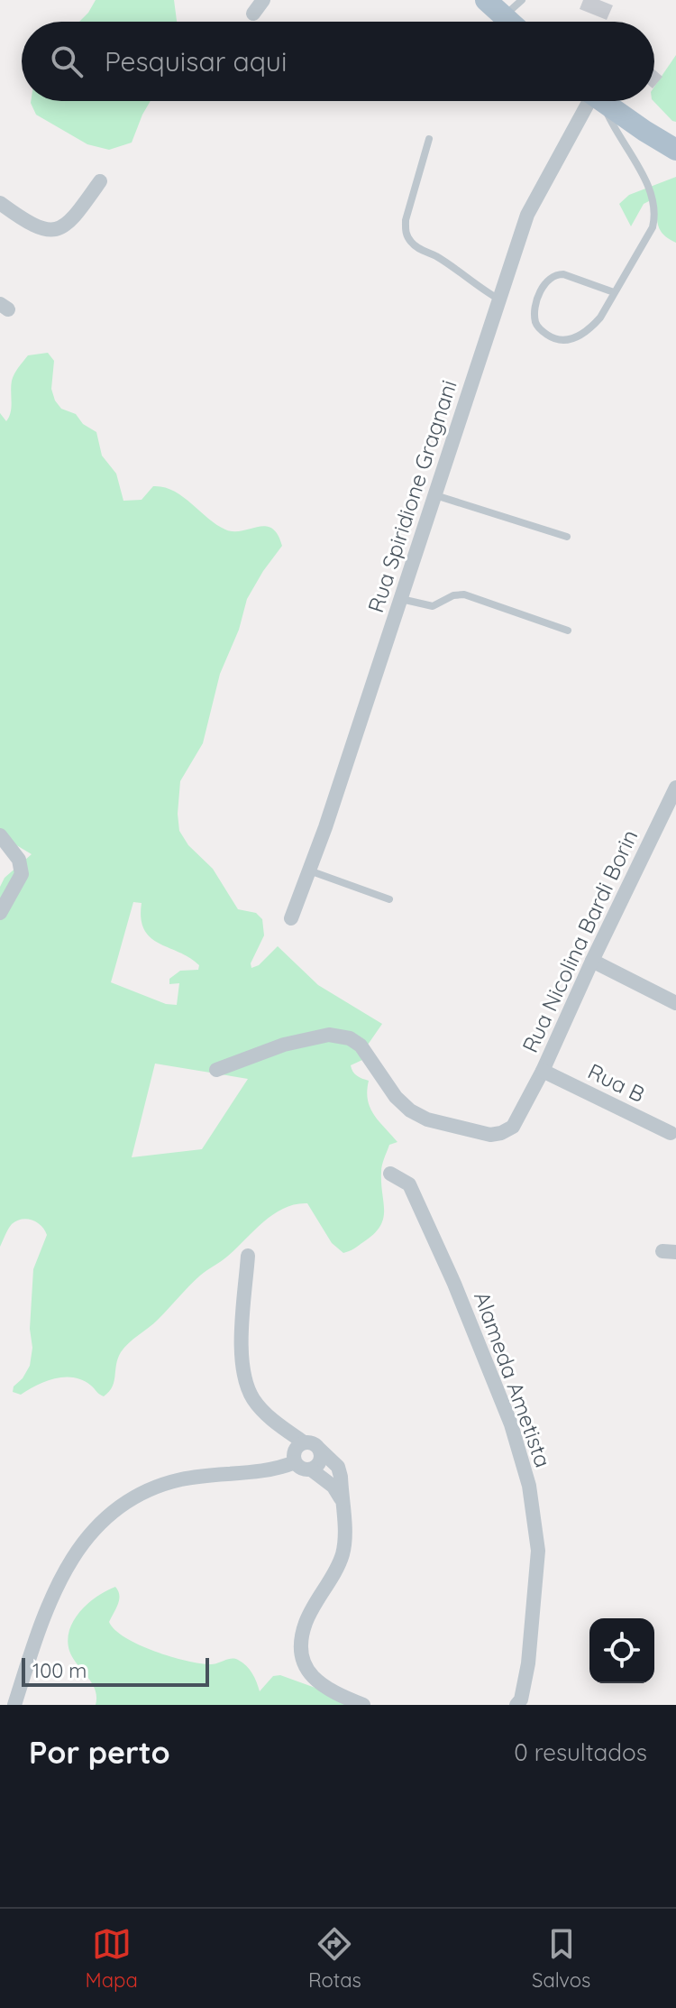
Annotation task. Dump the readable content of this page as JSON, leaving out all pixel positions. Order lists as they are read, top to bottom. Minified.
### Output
{"streets":{"street":["Rua Spiridione Gragnani","Rua Nicolina Bardi Borin","Rua B","Alameda Ametista"]},"crossings":[["Rua Nicolina Bardi Borin","Rua B"]],"scale_bar":"100 m","page":{"search":"Pesquisar aqui","scale":"100 m","heading":["Por perto","0 resultados"],"nav":["Mapa","Rotas","Salvos"]}}
